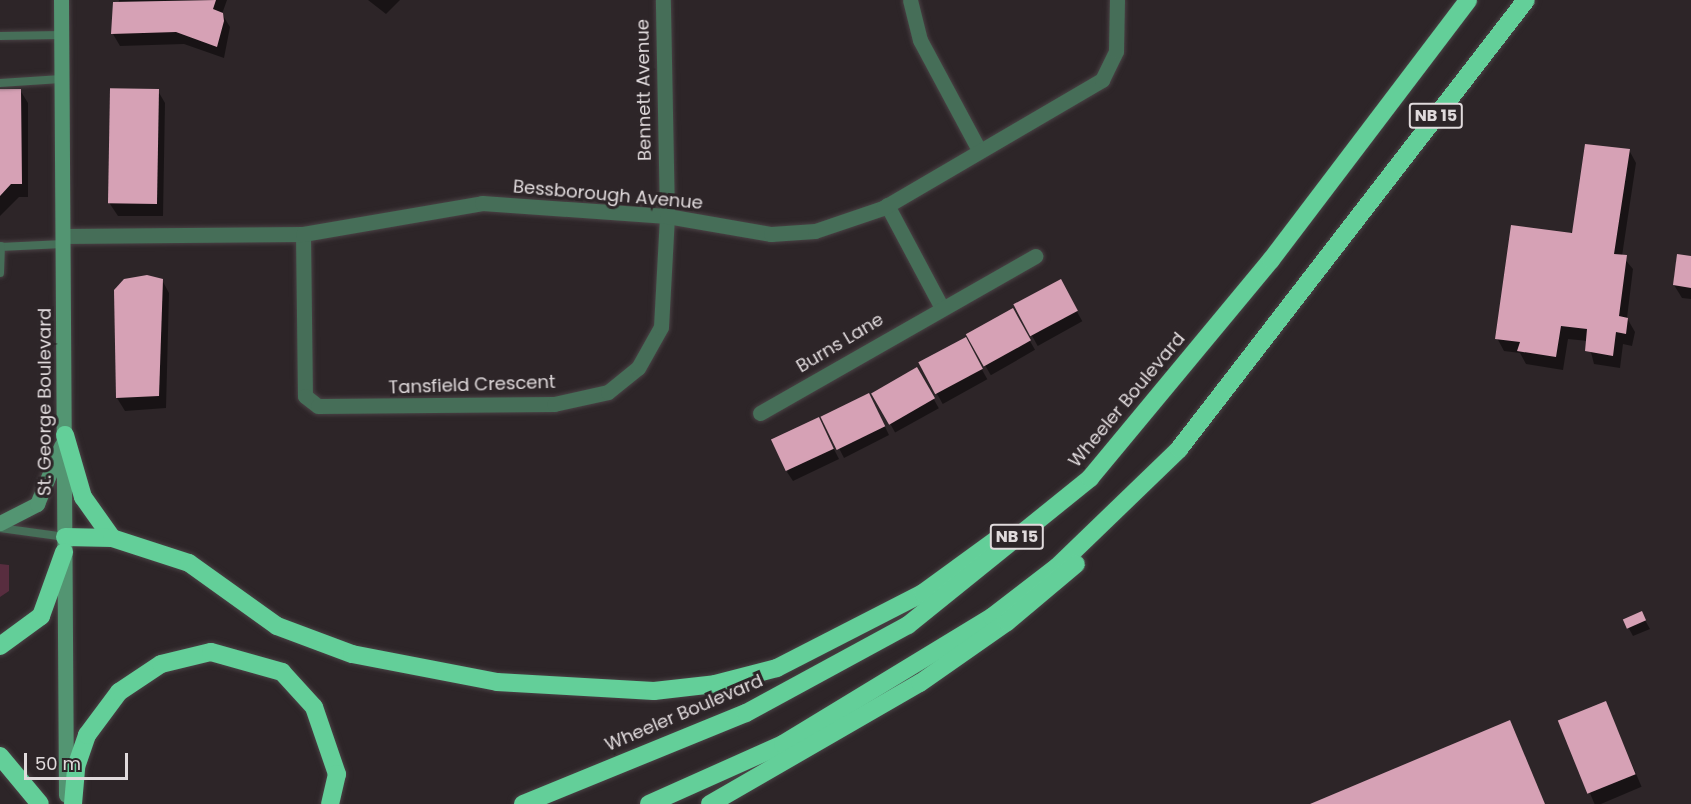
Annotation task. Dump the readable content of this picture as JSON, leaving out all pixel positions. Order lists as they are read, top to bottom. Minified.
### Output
{"streets":{"highway":["NB 15","Wheeler Boulevard"],"main road":["St. George Boulevard"],"street":["Bennett Avenue","Bessborough Avenue","Burns Lane","Tansfield Crescent"]},"crossings":[["Bennett Avenue","Bessborough Avenue"],["Bennett Avenue","Tansfield Crescent"],["Bessborough Avenue","Tansfield Crescent"],["Bessborough Avenue","St. George Boulevard"]],"scale_bar":"50 m"}
